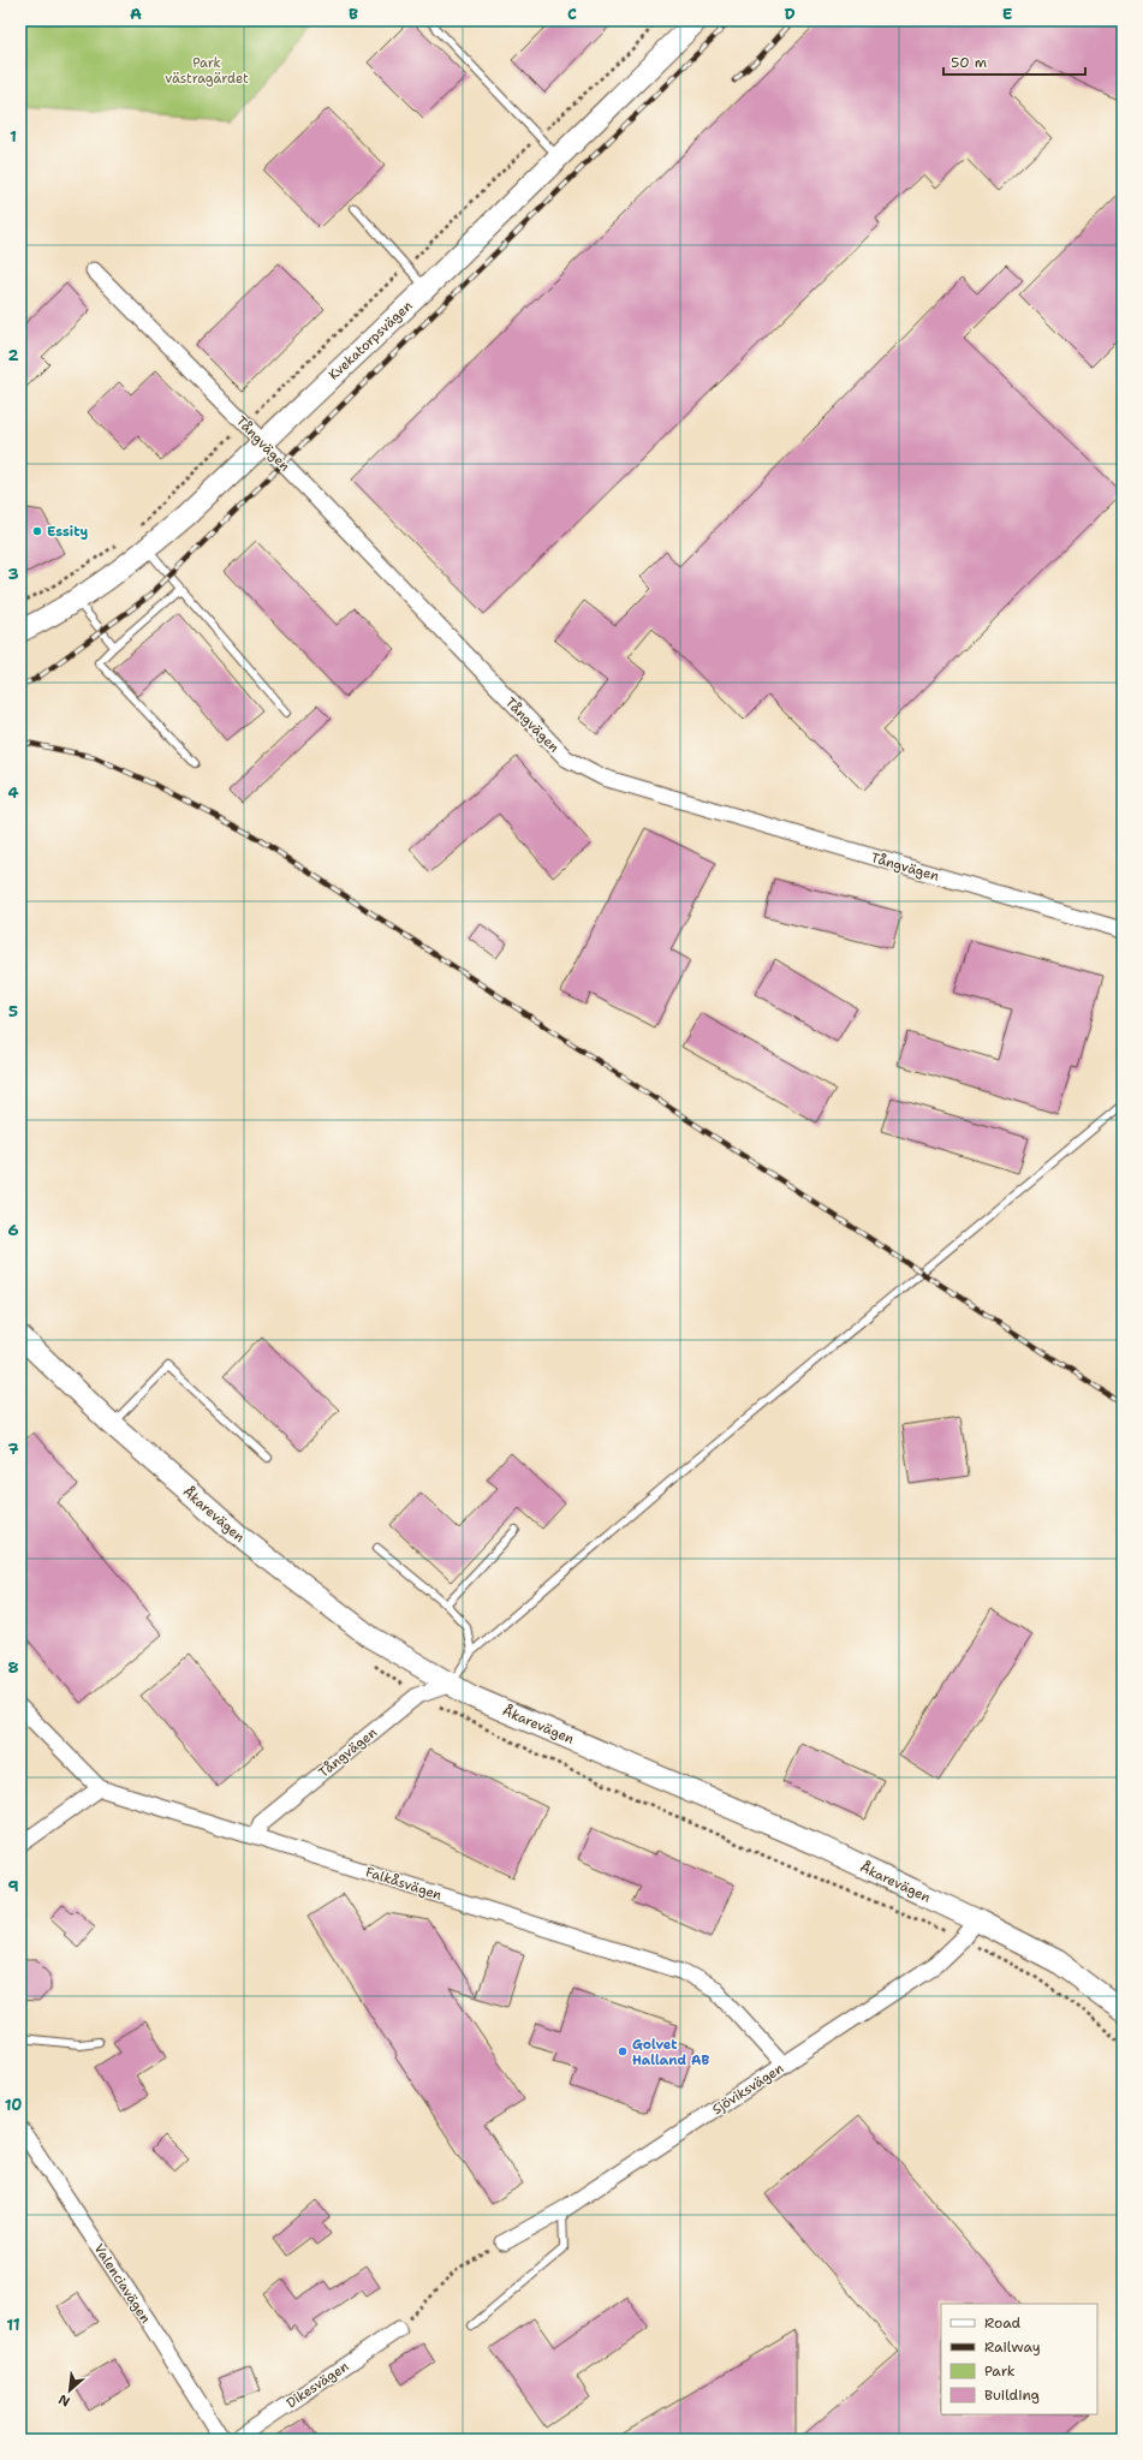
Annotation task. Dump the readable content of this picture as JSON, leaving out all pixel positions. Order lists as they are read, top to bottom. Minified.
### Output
{"streets":{"street":["Kvekatorpsvägen","Tångvägen","Åkarevägen","Falkåsvägen","Sjöviksvägen","Valenciavägen","Dikesvägen"]},"crossings":[["Kvekatorpsvägen","Tångvägen"],["Tångvägen","Åkarevägen"],["Tångvägen","Falkåsvägen"],["Åkarevägen","Sjöviksvägen"],["Falkåsvägen","Sjöviksvägen"]],"parks":["Park västragärdet"],"places":["Essity","Golvet Halland AB"],"legend":["Road","Railway","Park","Building"],"scale_bar":"50 m","north":"bottom left","grid":{"columns":["A","B","C","D","E"],"rows":["1","2","3","4","5","6","7","8","9","10","11"]}}
